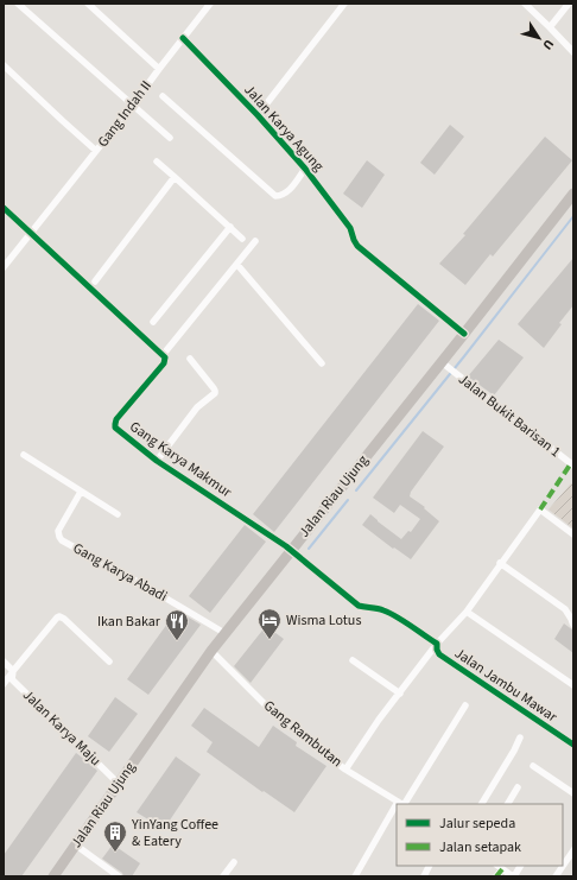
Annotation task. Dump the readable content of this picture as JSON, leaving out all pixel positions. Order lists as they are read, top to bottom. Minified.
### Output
{"streets":{"main road":["Jalan Riau Ujung"],"street":["Gang Indah II","Jalan Karya Agung","Jalan Bukit Barisan 1","Gang Karya Makmur","Gang Karya Abadi","Jalan Jambu Mawar","Jalan Karya Maju","Gang Rambutan"]},"crossings":[["Gang Indah II","Jalan Karya Agung"],["Jalan Karya Agung","Jalan Riau Ujung"],["Jalan Bukit Barisan 1","Jalan Riau Ujung"],["Gang Karya Makmur","Jalan Riau Ujung"],["Gang Karya Makmur","Jalan Jambu Mawar"],["Jalan Riau Ujung","Gang Karya Abadi"],["Jalan Riau Ujung","Jalan Jambu Mawar"],["Jalan Riau Ujung","Jalan Karya Maju"],["Jalan Riau Ujung","Gang Rambutan"]],"places":{"hotel":["Wisma Lotus"],"restaurant":["Ikan Bakar"],"building":["YinYang Coffee & Eatery"]},"legend":["Jalur sepeda","Jalan setapak"],"north":"bottom right"}
